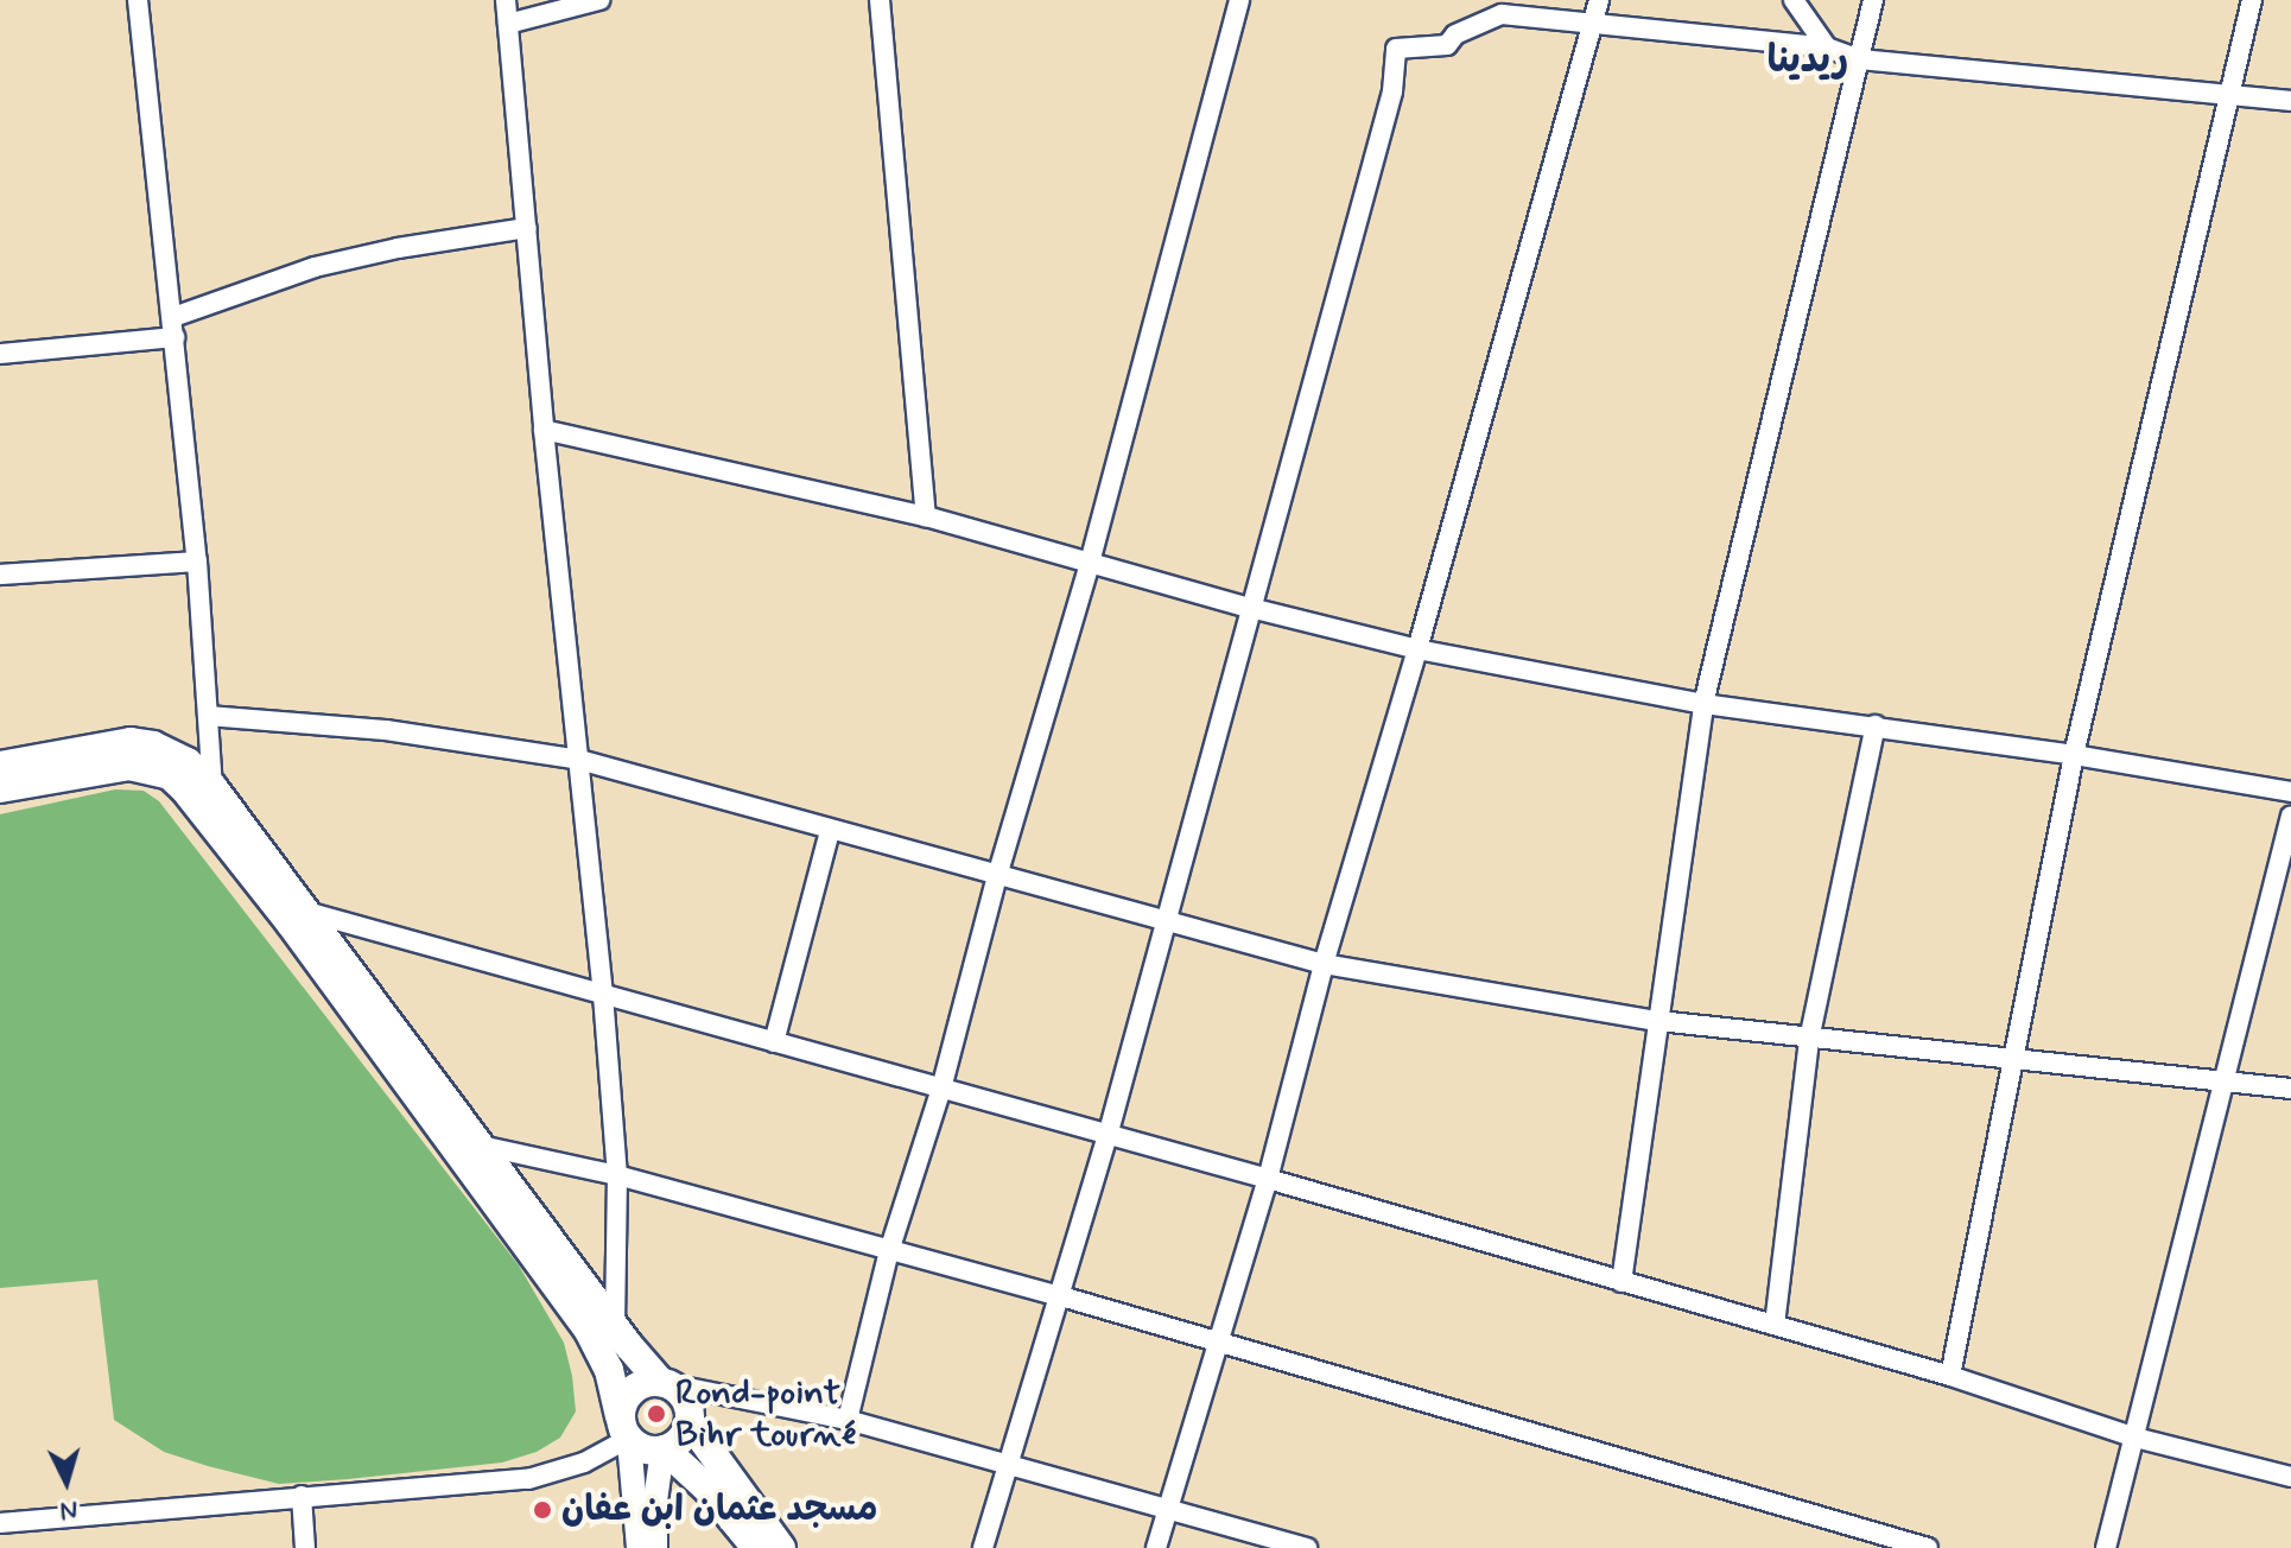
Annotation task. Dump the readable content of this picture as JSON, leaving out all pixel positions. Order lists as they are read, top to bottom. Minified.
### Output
{"districts":["ريدينا"],"places":["Rond-point Bihr tourné","مسجد عثمان ابن عفان"],"north":"bottom"}
